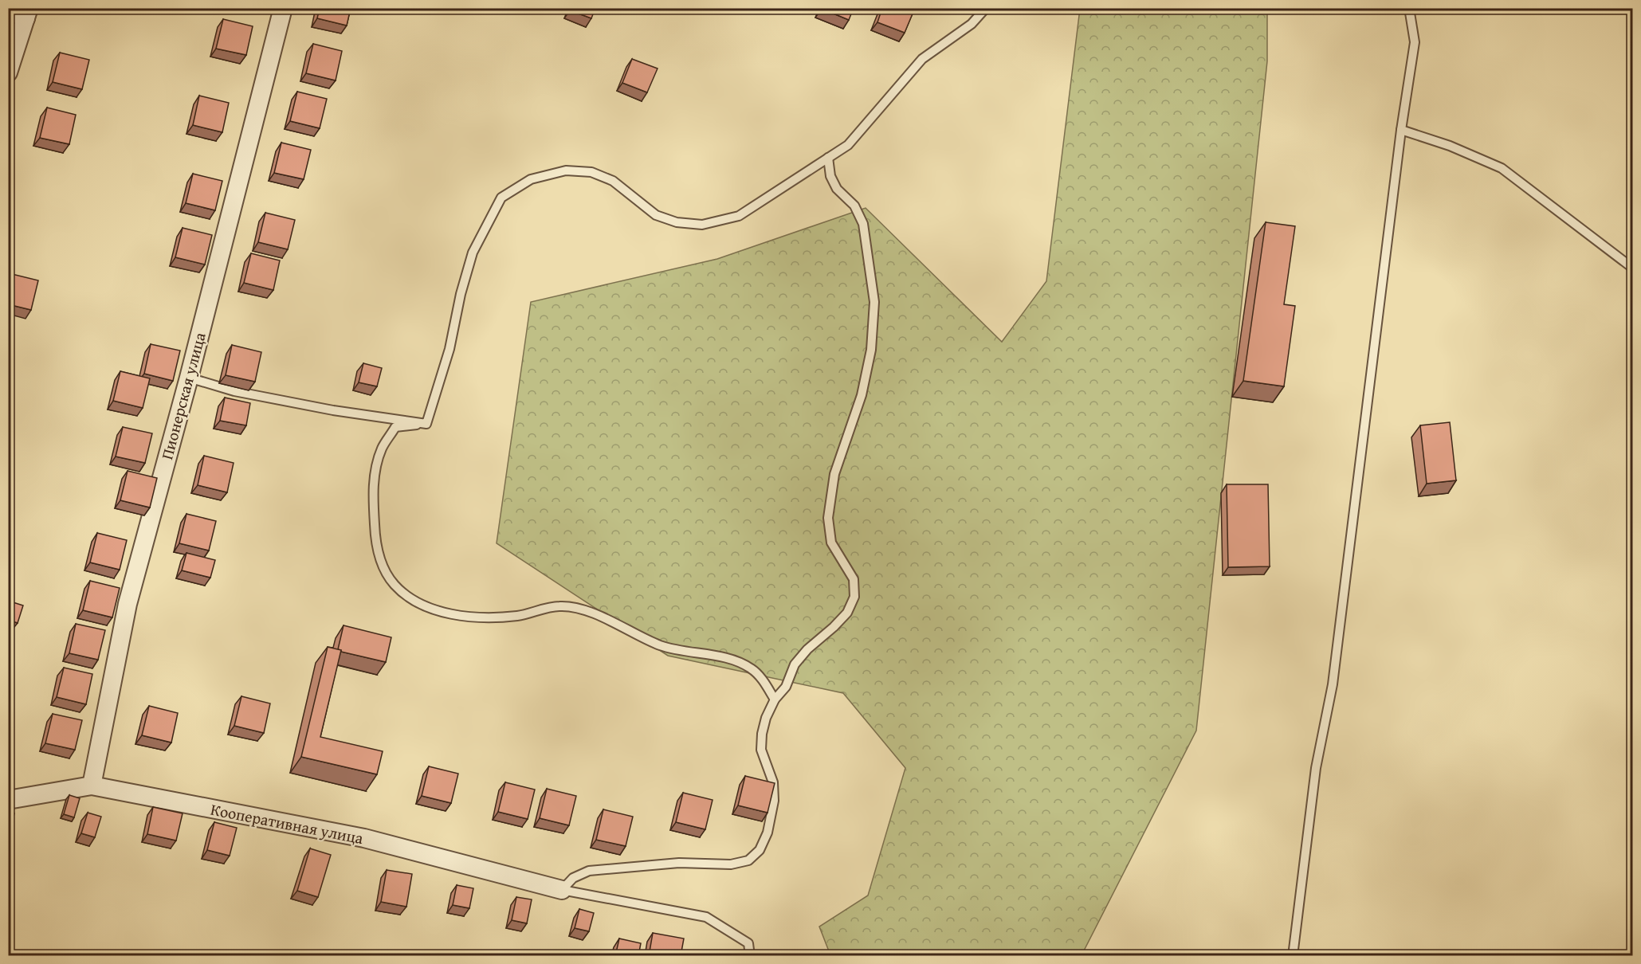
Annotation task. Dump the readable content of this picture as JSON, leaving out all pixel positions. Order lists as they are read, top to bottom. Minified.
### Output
{"streets":{"street":["Пионерская улица","Кооперативная улица"]},"crossings":[["Пионерская улица","Кооперативная улица"]]}
